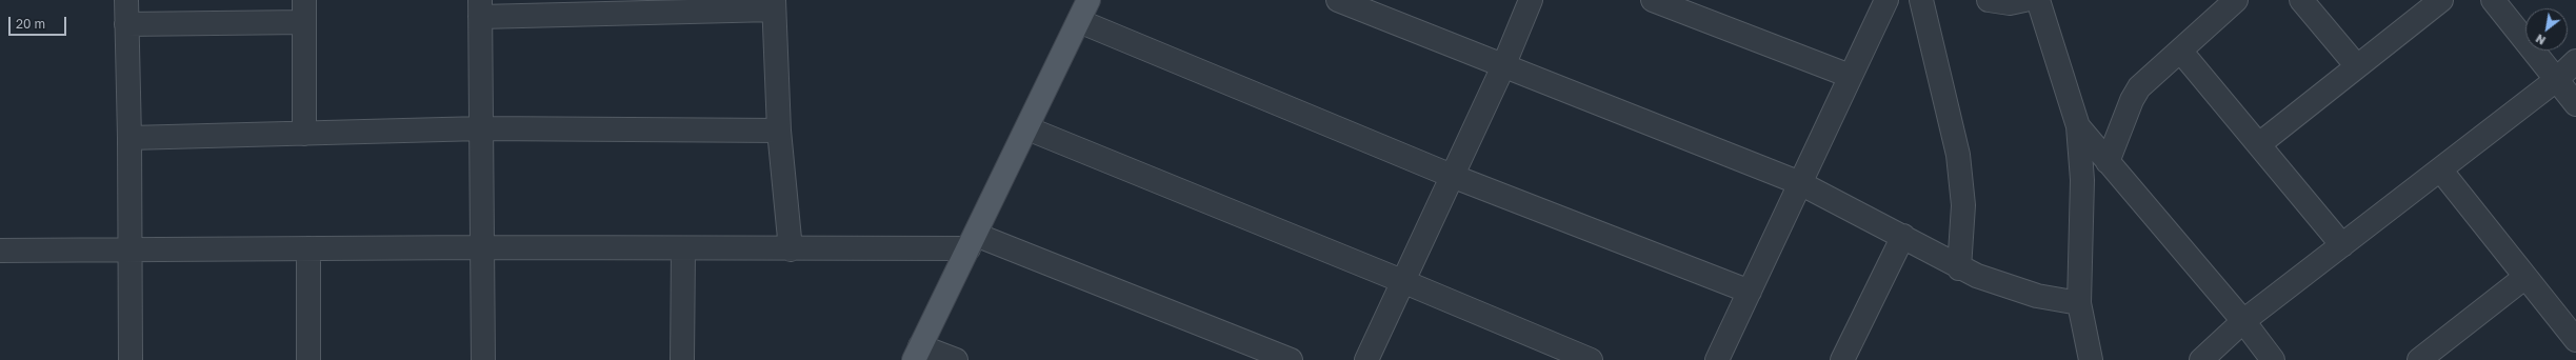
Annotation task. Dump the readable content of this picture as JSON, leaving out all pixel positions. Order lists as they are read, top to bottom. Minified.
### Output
{"scale_bar":"20 m","north":"bottom left"}
